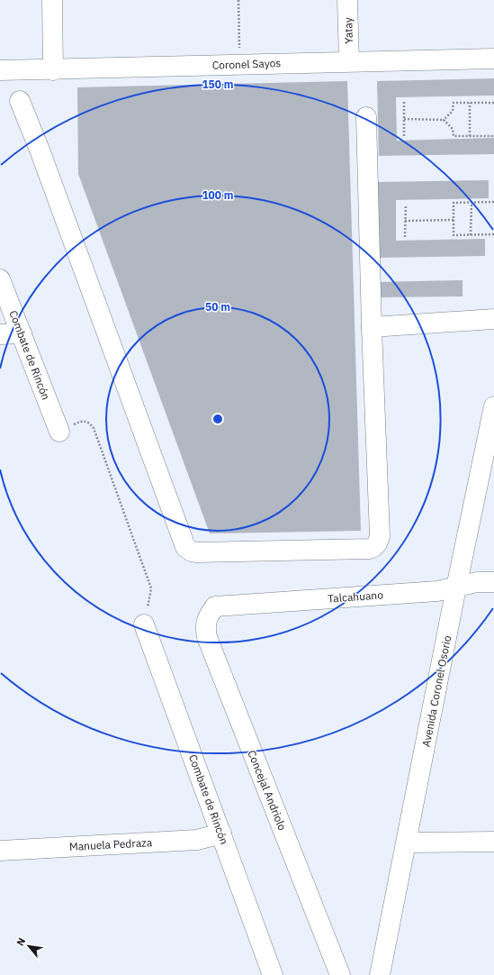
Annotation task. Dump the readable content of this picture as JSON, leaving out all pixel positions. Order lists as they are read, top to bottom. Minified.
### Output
{"streets":{"street":["Yatay","Coronel Sayos","Combate de Rincón","Talcahuano","Avenida Coronel Osorio","Concejal Andriolo","Manuela Pedraza"]},"crossings":[["Yatay","Coronel Sayos"],["Combate de Rincón","Manuela Pedraza"],["Talcahuano","Avenida Coronel Osorio"],["Talcahuano","Concejal Andriolo"]],"north":"top left","rings":["150 m","100 m","50 m"]}
